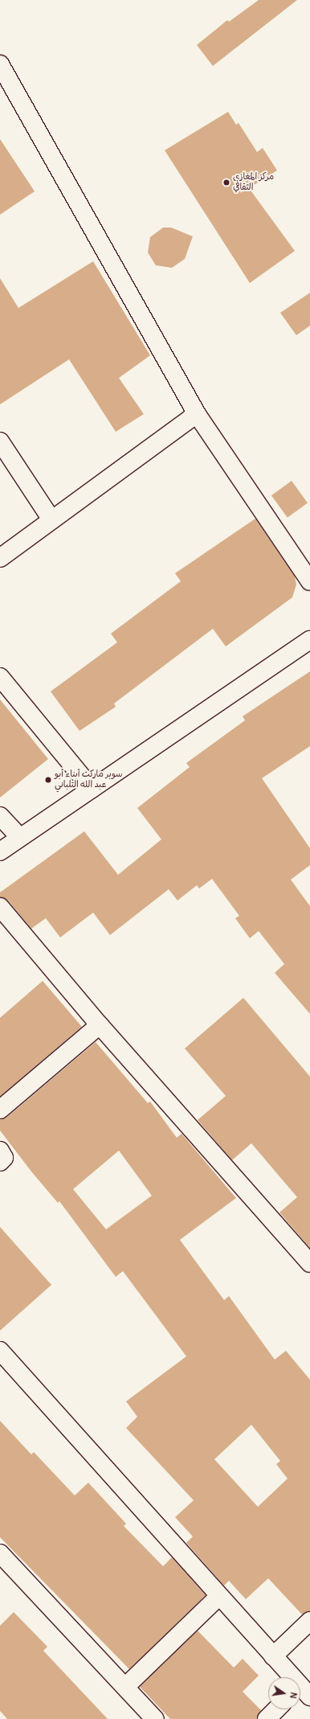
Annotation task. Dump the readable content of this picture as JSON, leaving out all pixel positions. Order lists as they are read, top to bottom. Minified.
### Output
{"places":["مركز المغازي الثقافي","سوبر ماركت أبناء أبو عبد الله التلباني"],"north":"right"}
